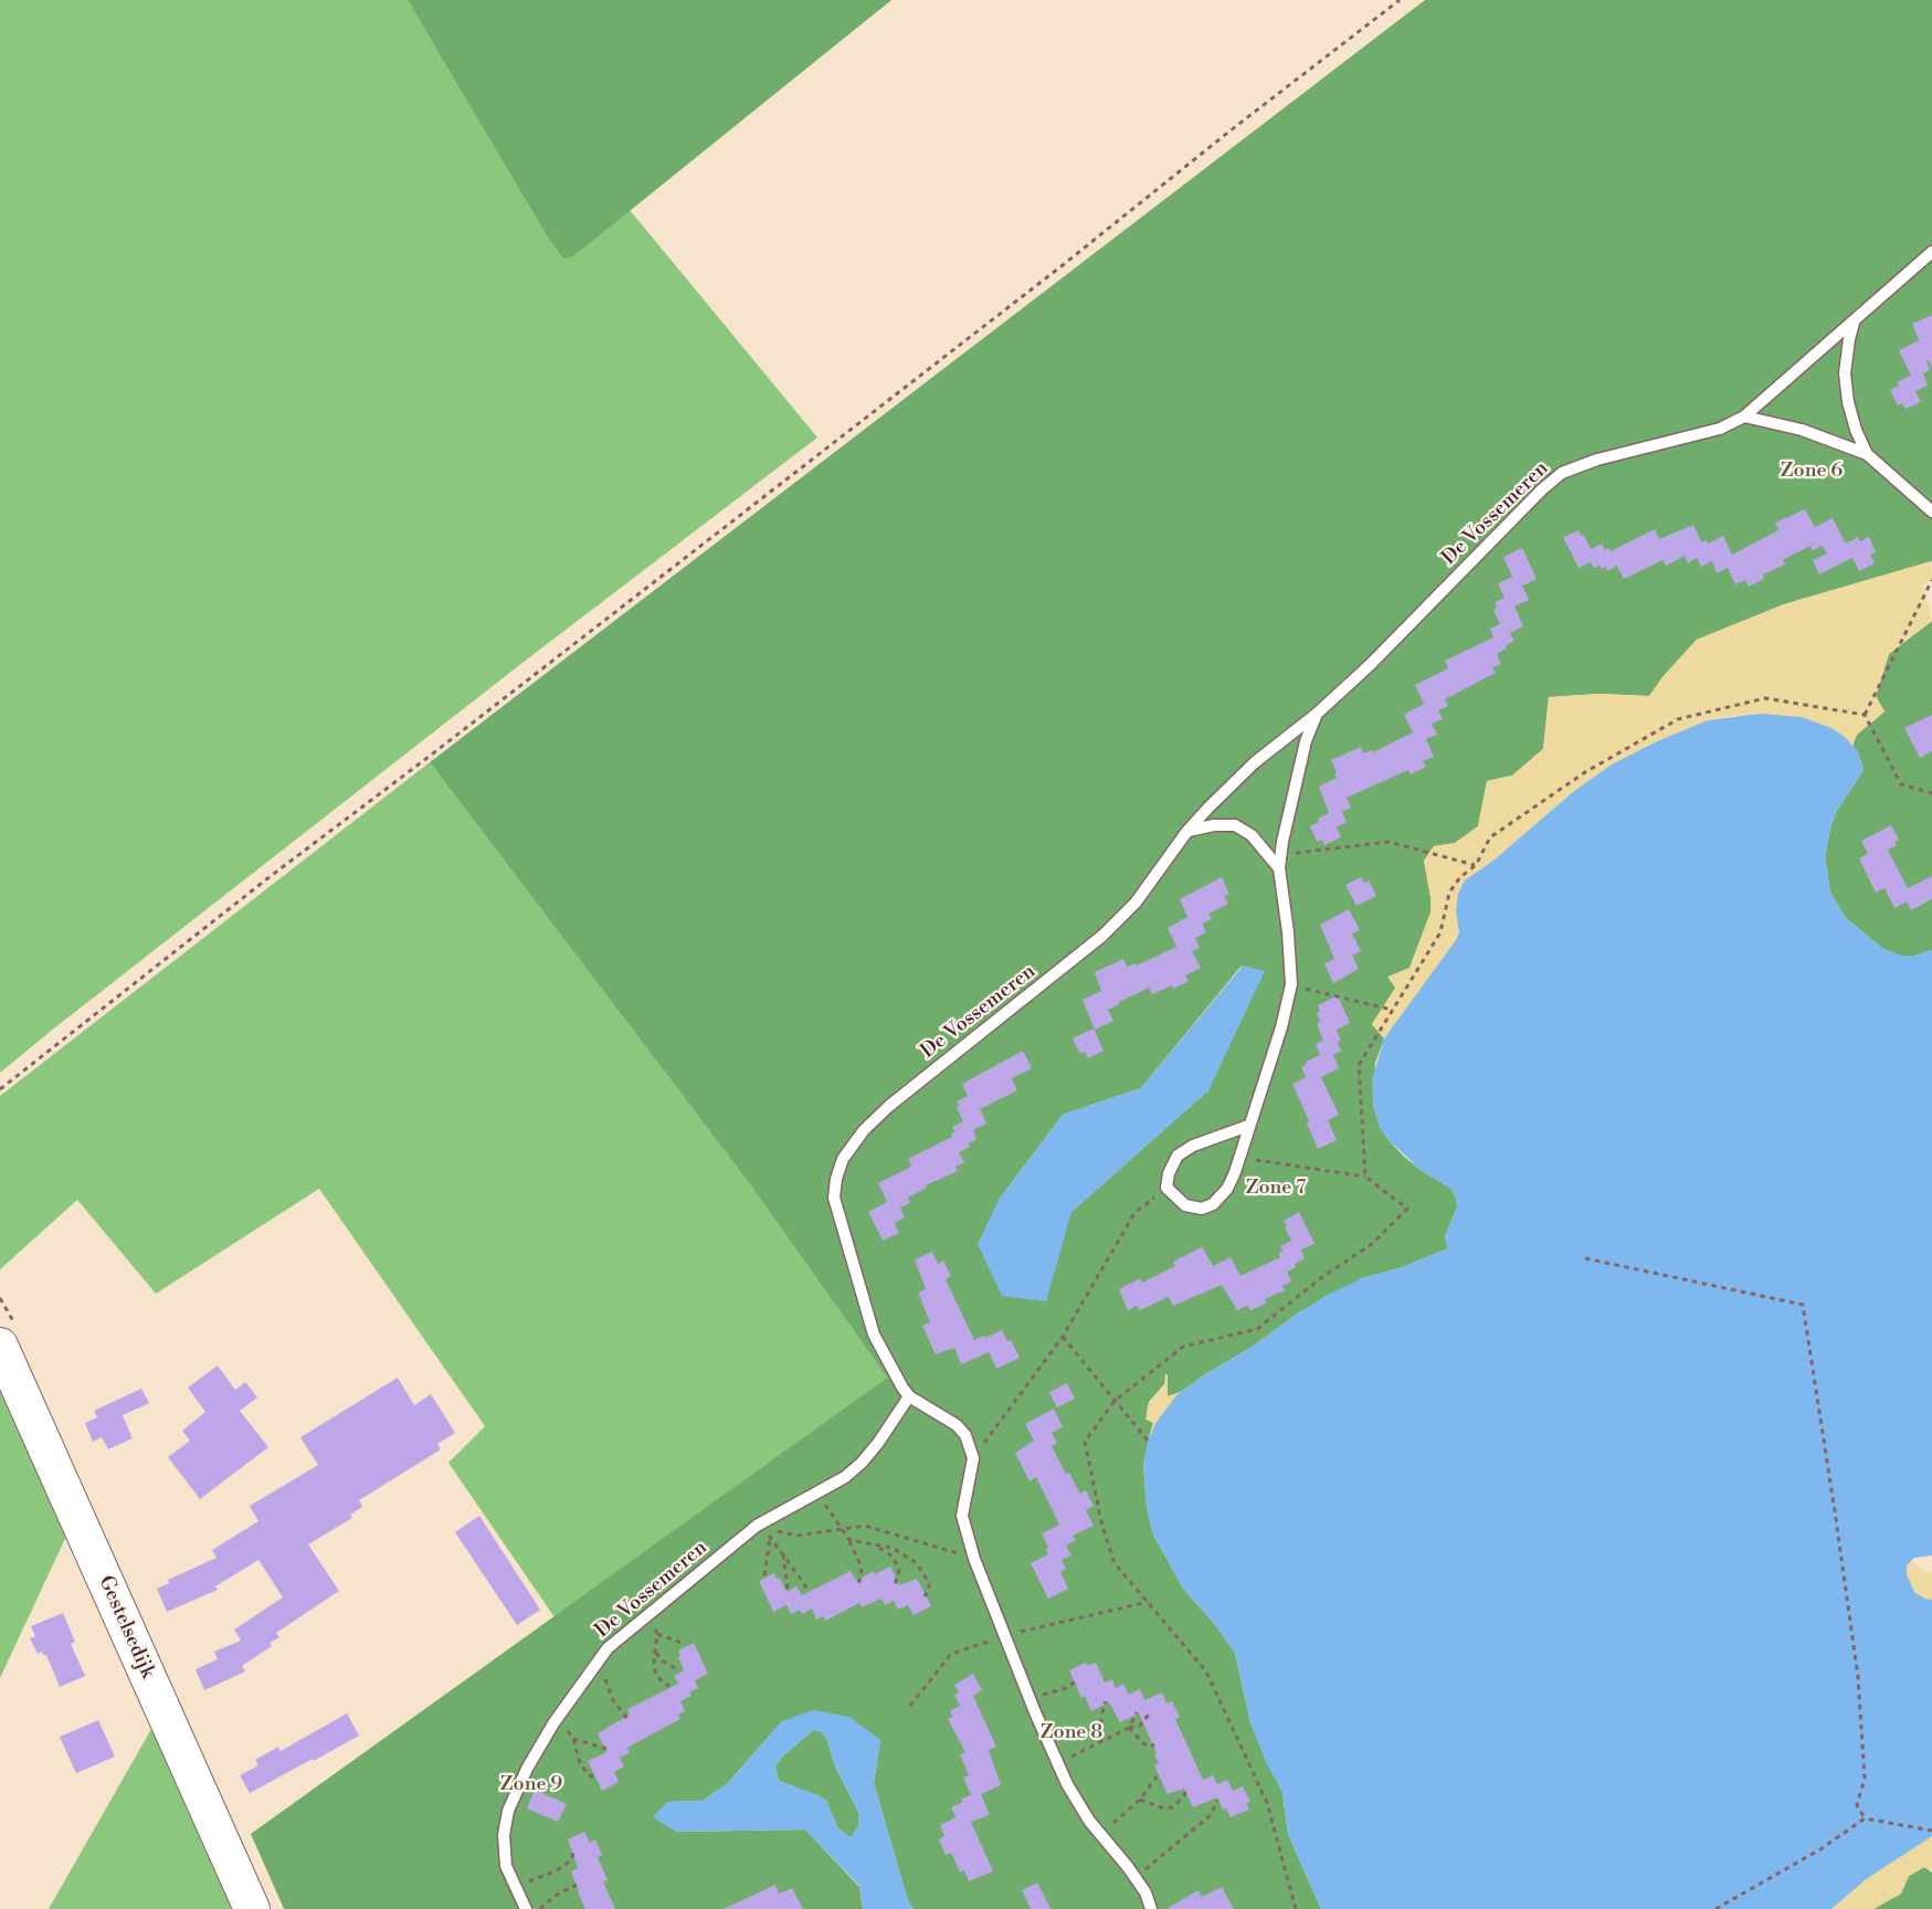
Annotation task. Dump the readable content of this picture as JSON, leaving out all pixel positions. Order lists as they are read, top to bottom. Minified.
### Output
{"streets":{"main road":["Gestelsedijk"],"lane":["De Vossemeren"]},"parks":["Zone 6","Zone 7","Zone 8","Zone 9"]}
